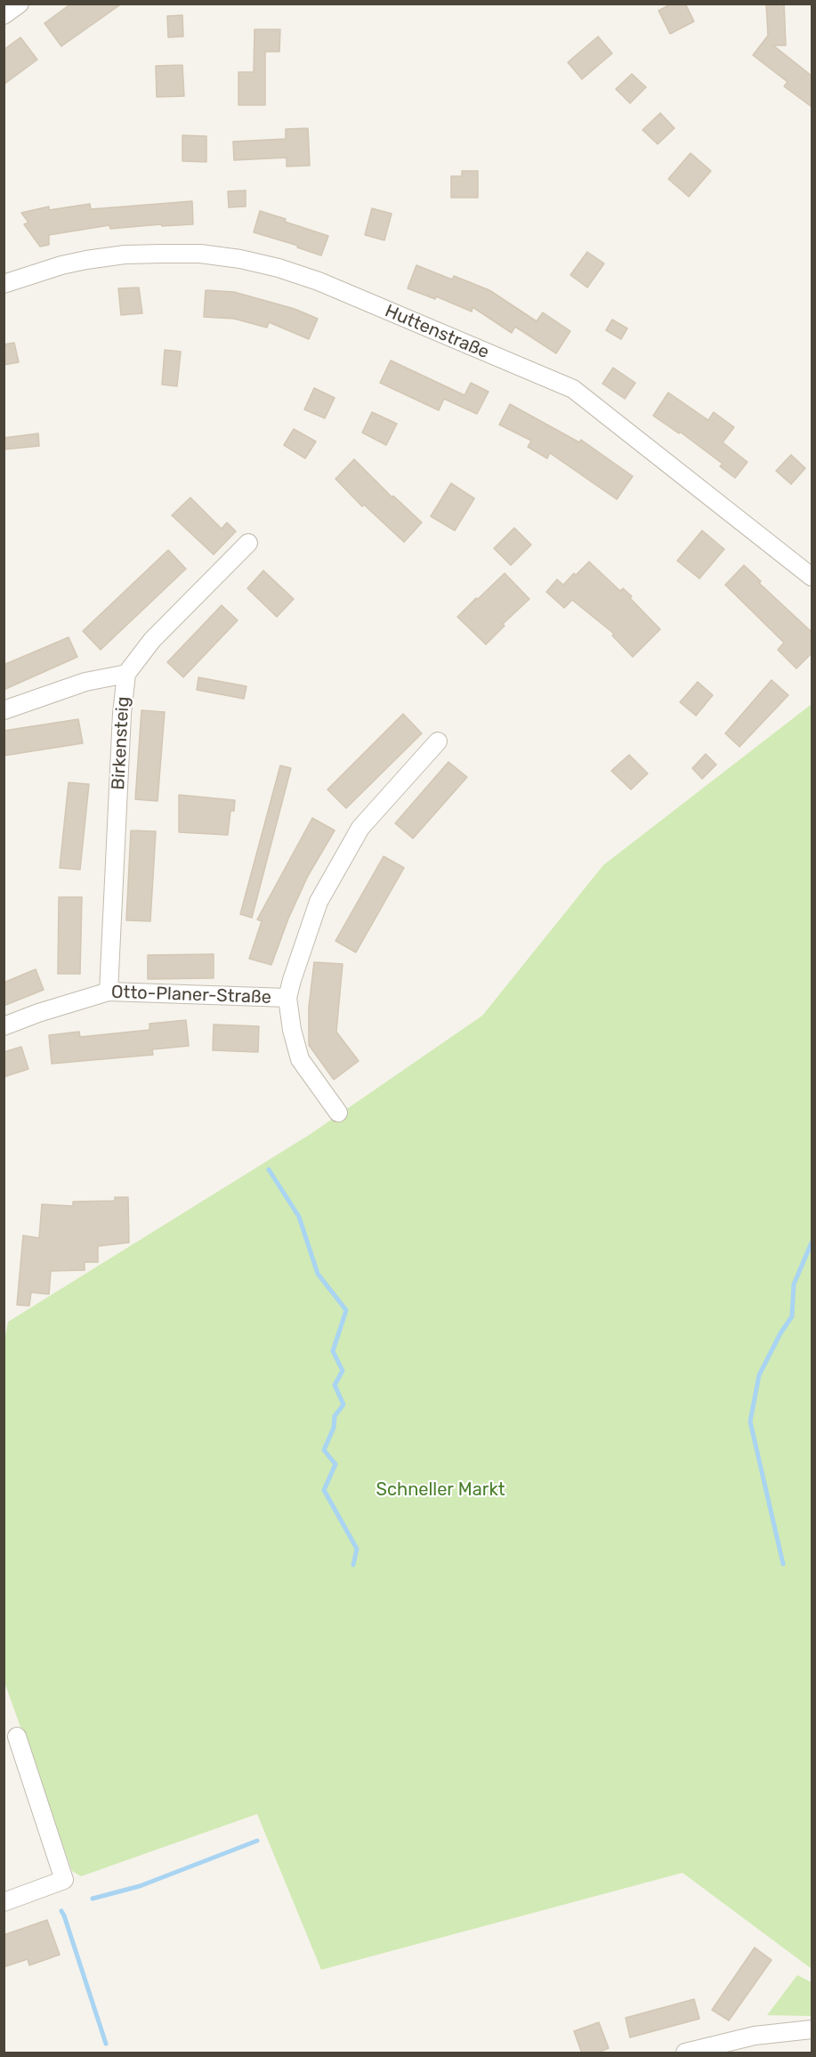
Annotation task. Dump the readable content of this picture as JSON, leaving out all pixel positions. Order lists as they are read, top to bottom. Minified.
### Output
{"streets":{"street":["Huttenstraße","Birkensteig","Otto-Planer-Straße"]},"crossings":[["Birkensteig","Otto-Planer-Straße"]],"parks":["Schneller Markt"]}
